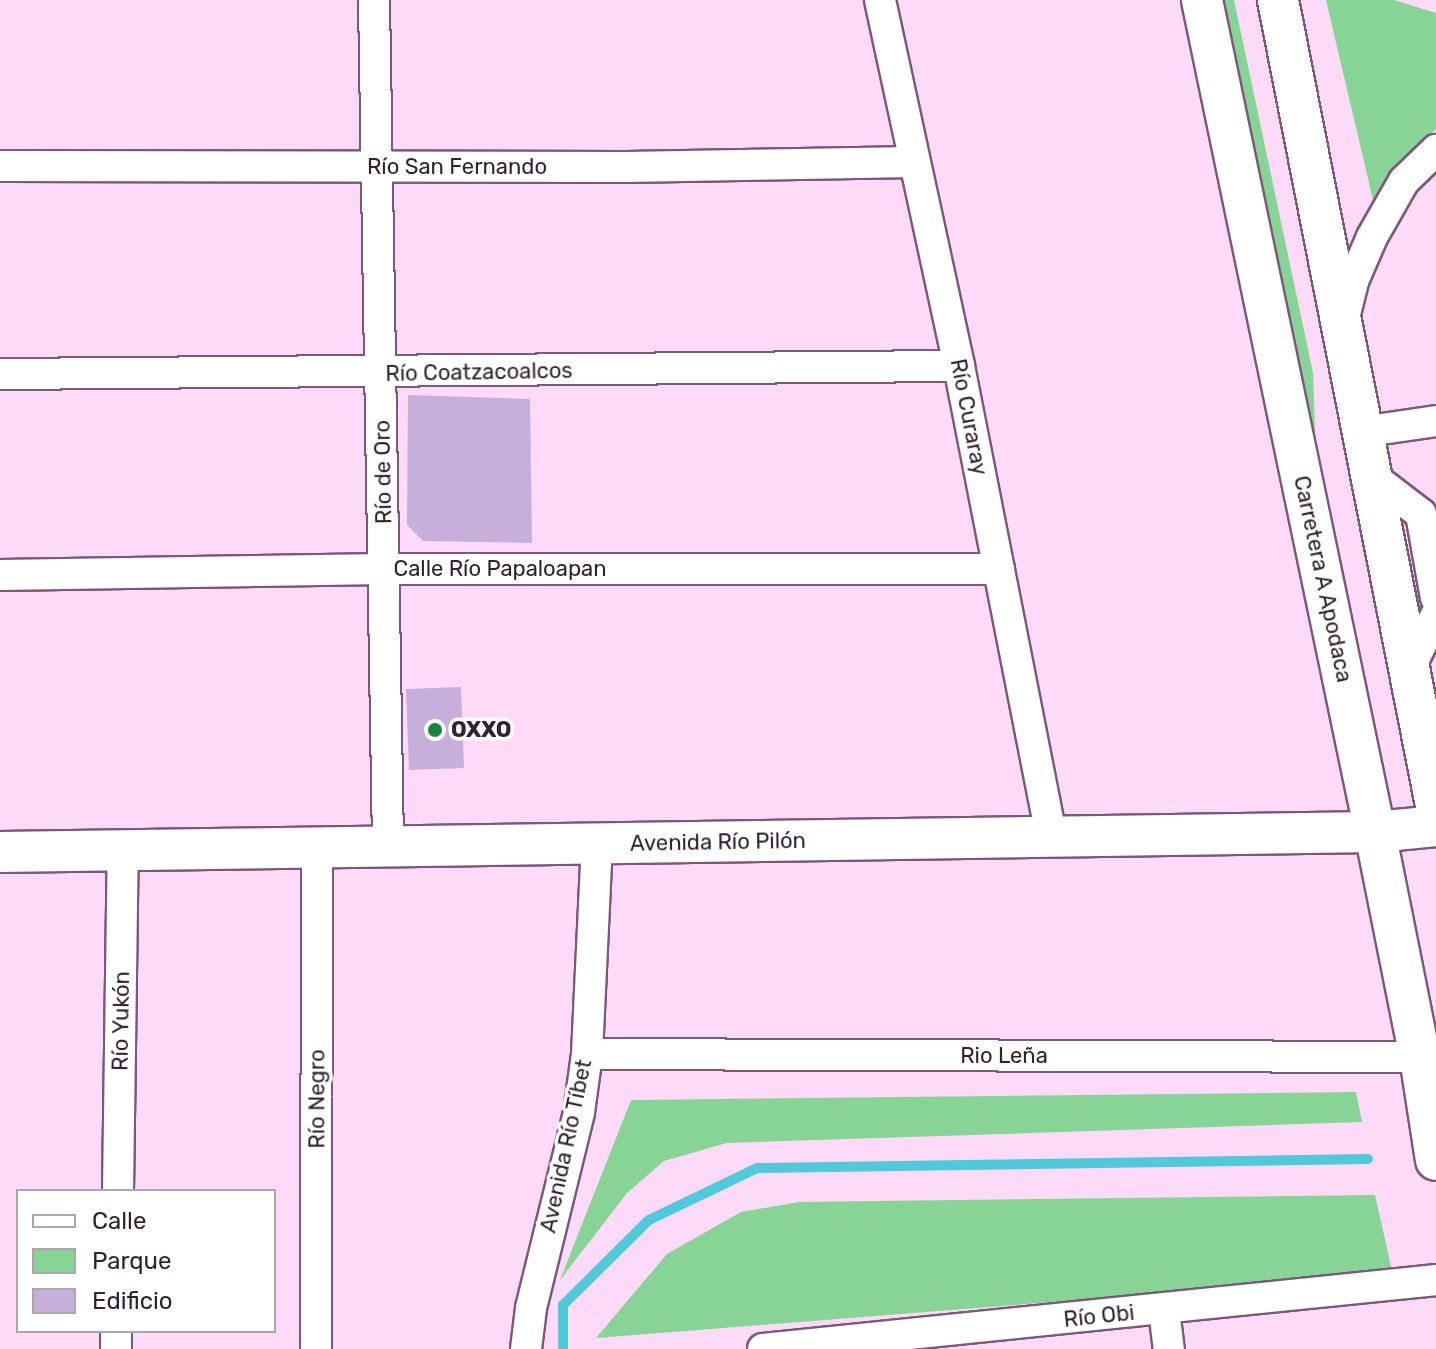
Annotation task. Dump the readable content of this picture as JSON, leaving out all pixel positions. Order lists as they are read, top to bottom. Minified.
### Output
{"streets":{"main road":["Carretera A Apodaca","Avenida Río Pilón"],"street":["Río San Fernando","Río Coatzacoalcos","Río Curaray","Río de Oro","Calle Río Papaloapan","Río Yukón","Rio Leña","Río Negro","Avenida Río Tíbet","Río Obi"]},"crossings":[["Río San Fernando","Río Curaray"],["Río San Fernando","Río de Oro"],["Río Coatzacoalcos","Río Curaray"],["Río Coatzacoalcos","Río de Oro"],["Río Curaray","Calle Río Papaloapan"],["Río Curaray","Avenida Río Pilón"],["Río de Oro","Calle Río Papaloapan"],["Río de Oro","Avenida Río Pilón"],["Carretera A Apodaca","Avenida Río Pilón"],["Carretera A Apodaca","Rio Leña"],["Avenida Río Pilón","Río Yukón"],["Avenida Río Pilón","Río Negro"],["Avenida Río Pilón","Avenida Río Tíbet"],["Rio Leña","Avenida Río Tíbet"]],"places":["OXXO"],"legend":["Calle","Parque","Edificio"]}
